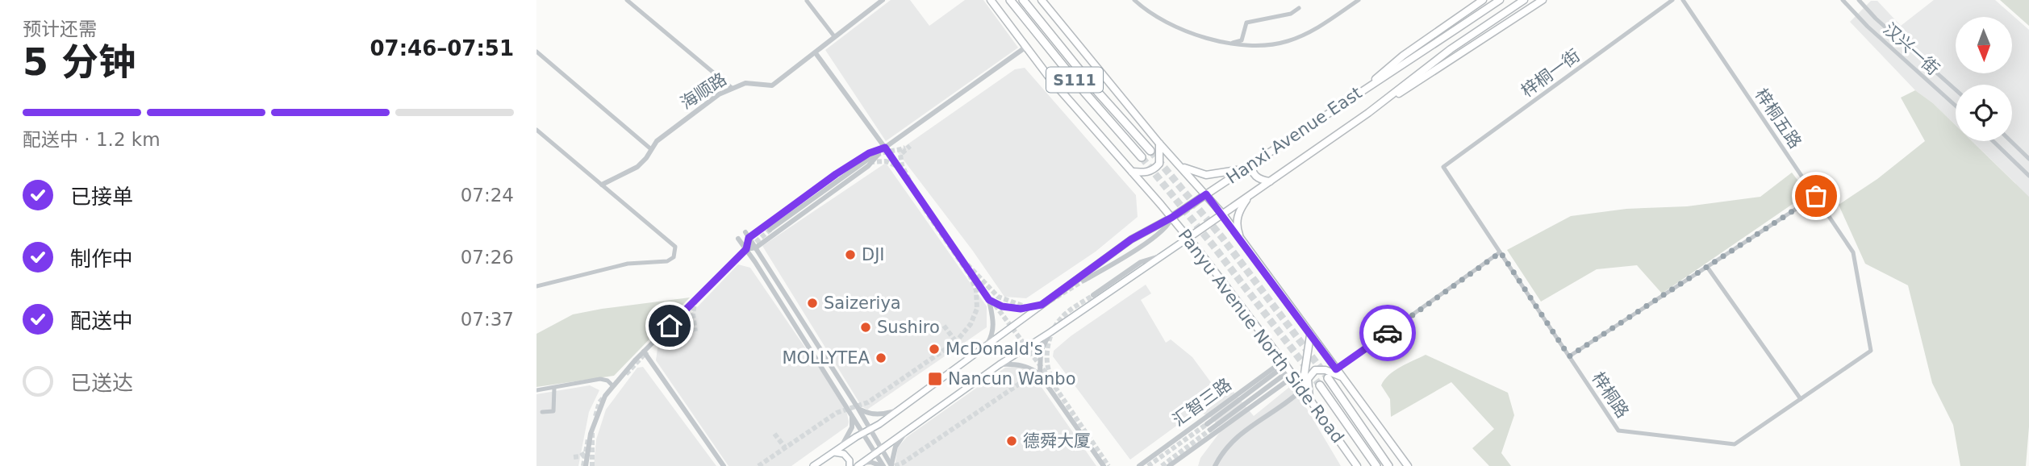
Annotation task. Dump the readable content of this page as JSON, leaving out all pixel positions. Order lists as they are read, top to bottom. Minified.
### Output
{"streets":{"highway":["S111"],"main road":["Hanxi Avenue East","Panyu Avenue North Side Road"],"street":["汉兴一街","梓桐一街","海顺路","梓桐五路","梓桐路","汇智三路"]},"crossings":[["梓桐一街","梓桐路"],["梓桐五路","梓桐路"],["Hanxi Avenue East","Panyu Avenue North Side Road"],["Panyu Avenue North Side Road","汇智三路"]],"places":{"other":["DJI","Saizeriya","Sushiro","McDonald's","MOLLYTEA","德舜大厦"],"transit":["Nancun Wanbo"]},"north":"bottom","page":{"heading":["5 分钟","预计还需","07:46–07:51"],"bar":"配送中 · 1.2 km","list":[["已接单","07:24"],["制作中","07:26"],["配送中","07:37"],"已送达"]}}
